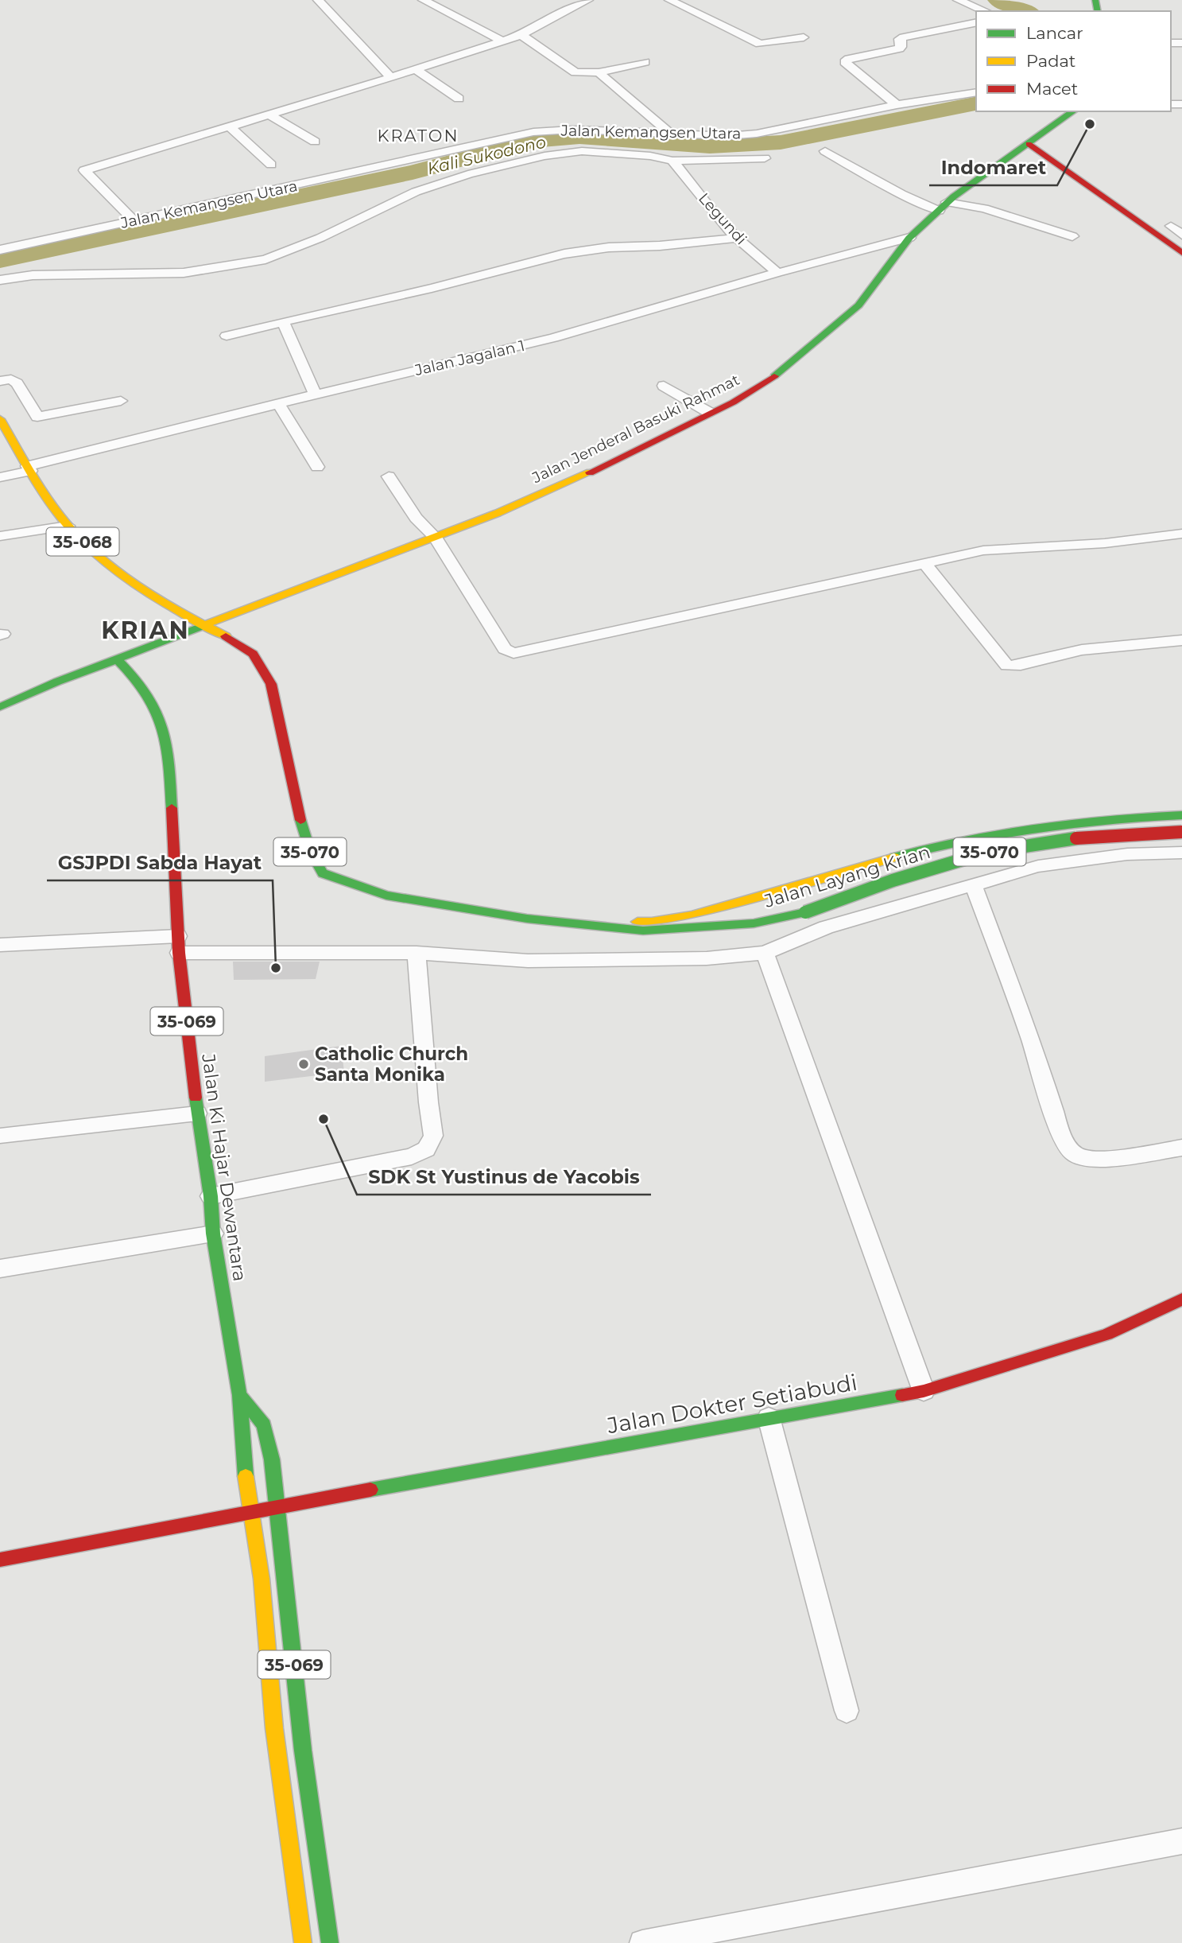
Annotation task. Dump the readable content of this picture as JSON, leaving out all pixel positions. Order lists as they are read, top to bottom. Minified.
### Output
{"streets":{"main road":["Jalan Jenderal Basuki Rahmat","35-068","35-070","Jalan Layang Krian","35-069","Jalan Ki Hajar Dewantara","Jalan Dokter Setiabudi"],"street":["Jalan Kemangsen Utara","Legundi","Jalan Jagalan 1"]},"crossings":[["Legundi","Jalan Jagalan 1"],["Jalan Jagalan 1","Jalan Jenderal Basuki Rahmat"],["Jalan Jagalan 1","35-068"],["Jalan Jenderal Basuki Rahmat","35-068"],["Jalan Jenderal Basuki Rahmat","35-070"],["Jalan Jenderal Basuki Rahmat","Jalan Ki Hajar Dewantara"],["35-068","35-070"],["35-070","Jalan Layang Krian"],["Jalan Ki Hajar Dewantara","Jalan Dokter Setiabudi"]],"districts":["KRATON","KRIAN"],"water":["Kali Sukodono"],"places":["Indomaret","GSJPDI Sabda Hayat","Catholic Church Santa Monika","SDK St Yustinus de Yacobis"],"legend":["Lancar","Padat","Macet"]}
